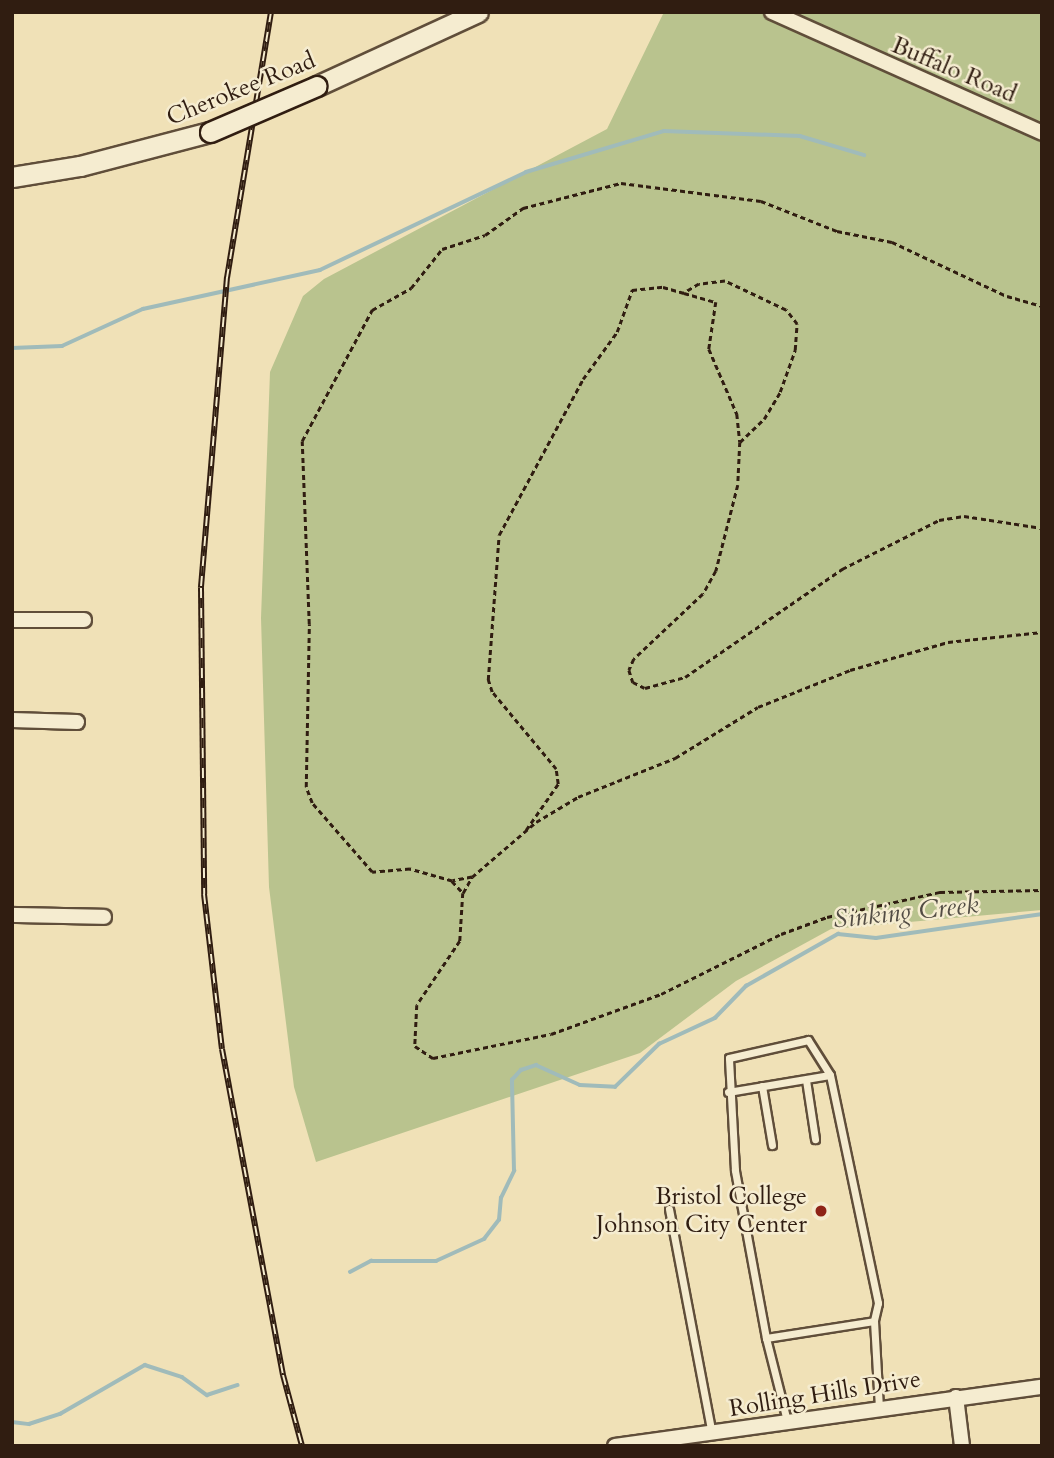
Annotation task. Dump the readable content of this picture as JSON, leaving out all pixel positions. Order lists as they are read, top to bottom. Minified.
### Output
{"streets":{"main road":["Cherokee Road"],"street":["Buffalo Road","Rolling Hills Drive"]},"water":["Sinking Creek"],"places":["Bristol College Johnson City Center"]}
